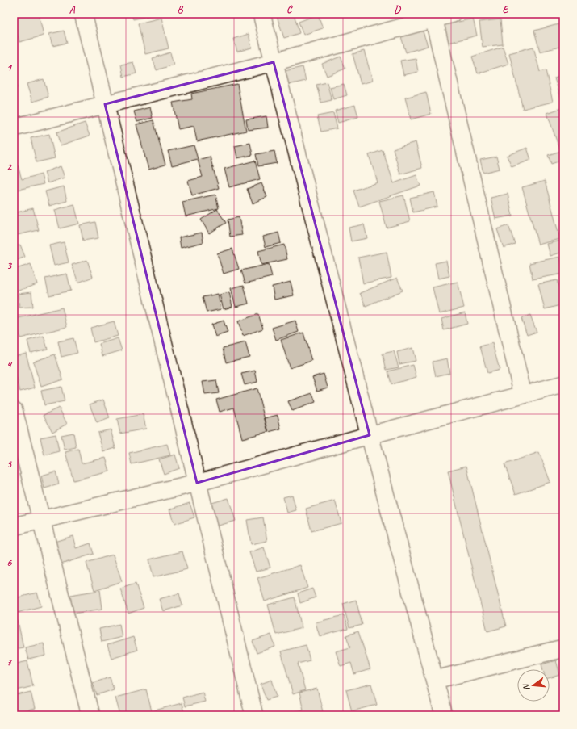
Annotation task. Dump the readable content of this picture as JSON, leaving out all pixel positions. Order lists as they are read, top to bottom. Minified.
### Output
{"north":"left","grid":{"columns":["A","B","C","D","E"],"rows":["1","2","3","4","5","6","7"]}}
